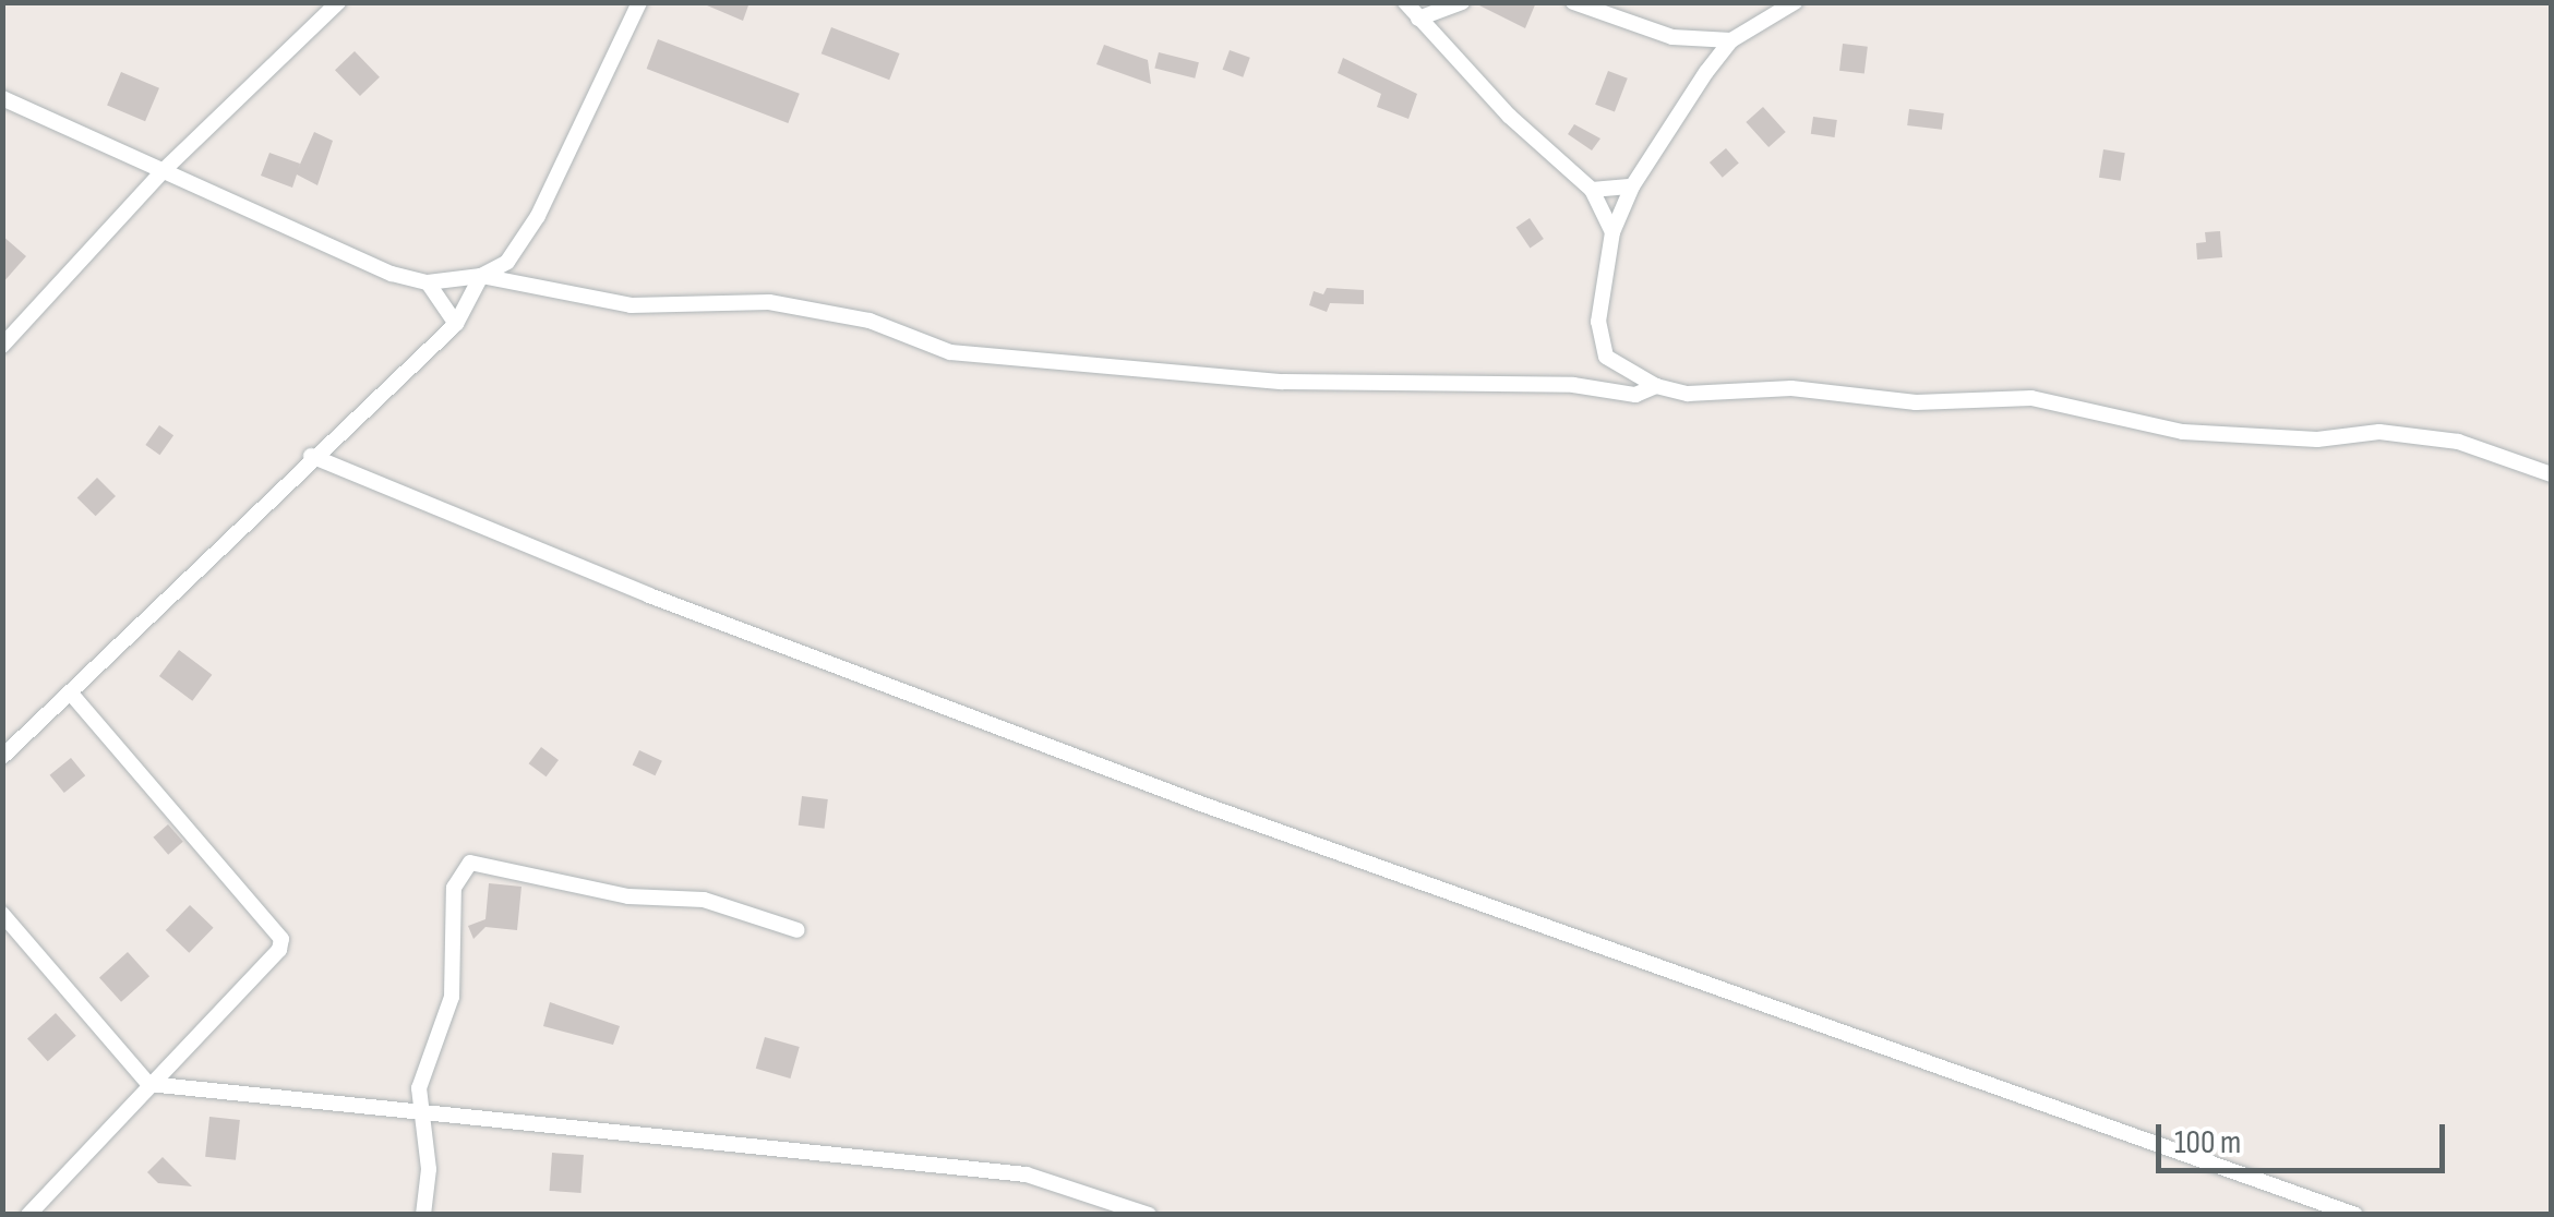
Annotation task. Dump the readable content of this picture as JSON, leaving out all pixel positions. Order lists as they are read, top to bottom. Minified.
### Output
{"scale_bar":"100 m"}
